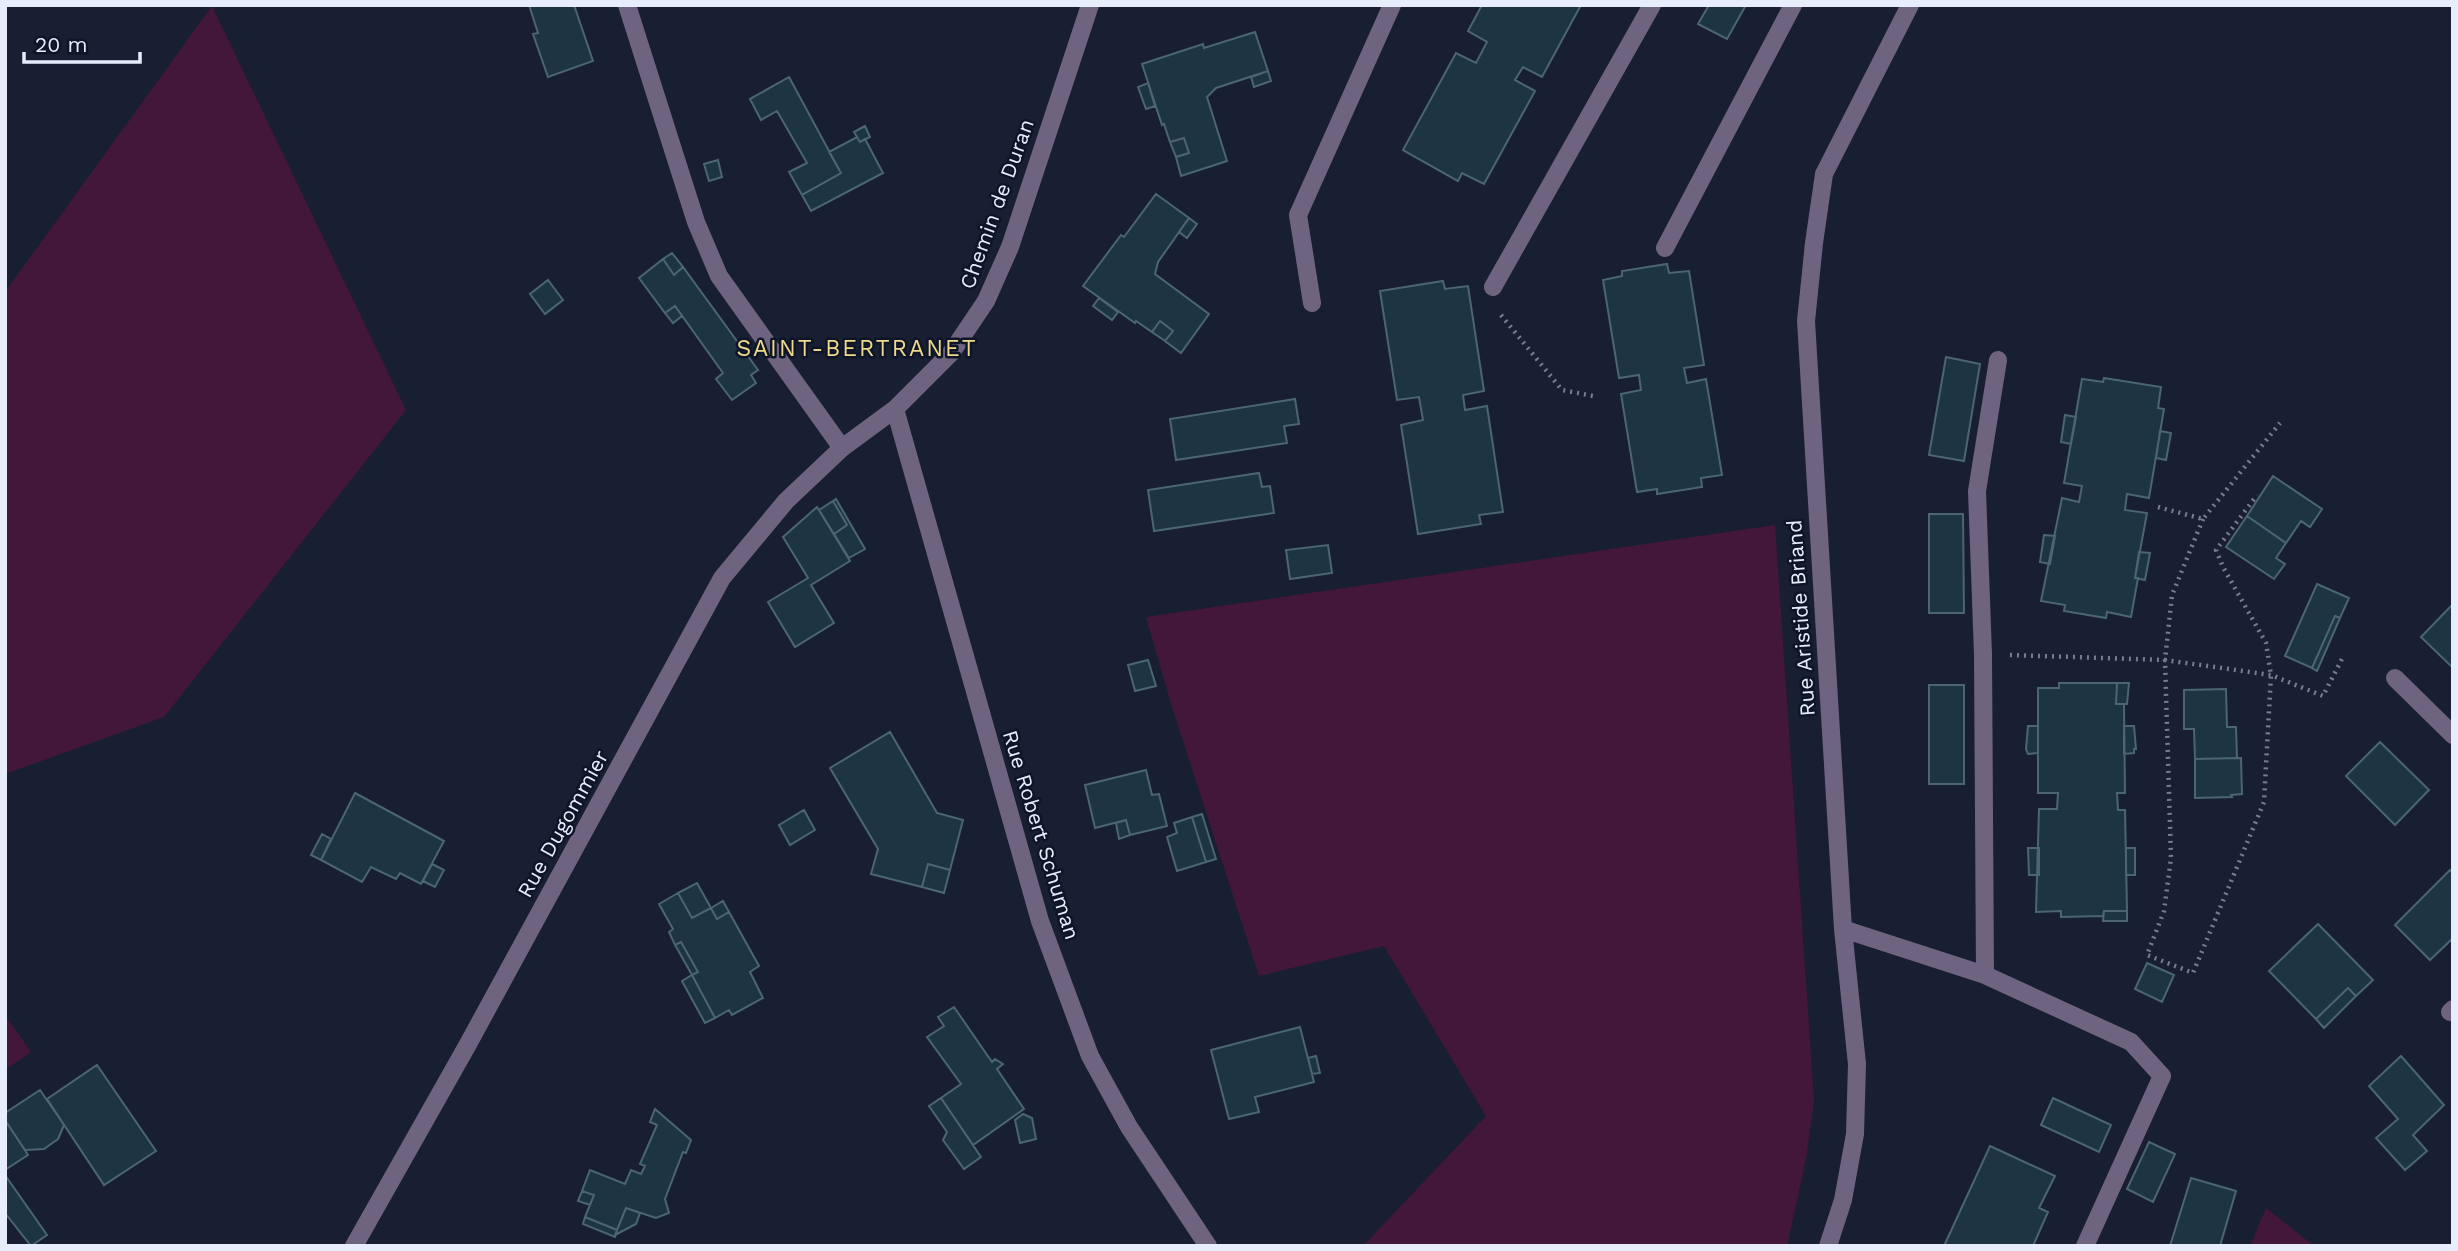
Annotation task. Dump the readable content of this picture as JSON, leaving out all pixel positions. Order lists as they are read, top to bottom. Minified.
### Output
{"streets":{"street":["Chemin de Duran","Rue Aristide Briand","Rue Dugommier","Rue Robert Schuman"]},"crossings":[["Chemin de Duran","Rue Dugommier"],["Chemin de Duran","Rue Robert Schuman"]],"districts":["SAINT-BERTRANET"],"scale_bar":"20 m"}
